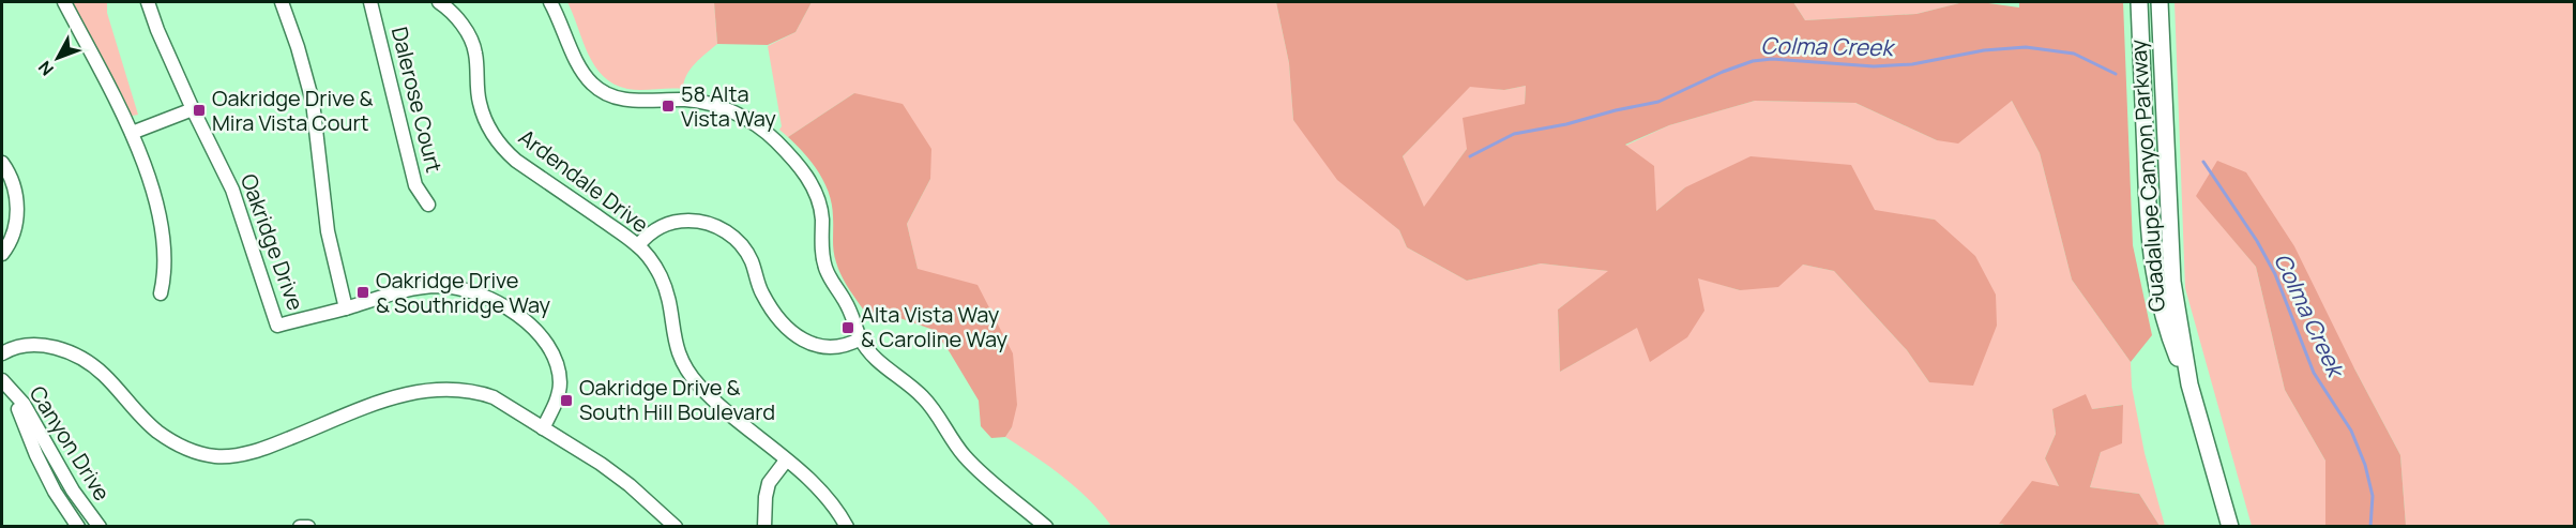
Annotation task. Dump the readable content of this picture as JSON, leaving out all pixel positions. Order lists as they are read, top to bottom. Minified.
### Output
{"streets":{"main road":["Guadalupe Canyon Parkway"],"street":["Dalerose Court","Ardendale Drive","Oakridge Drive","Canyon Drive"]},"water":["Colma Creek"],"places":{"transit":["58 Alta Vista Way","Oakridge Drive & Mira Vista Court","Oakridge Drive & Southridge Way","Alta Vista Way & Caroline Way","Oakridge Drive & South Hill Boulevard"]},"north":"bottom left"}
